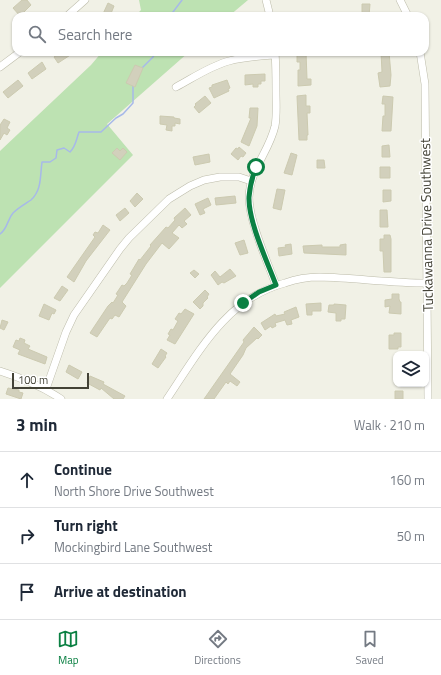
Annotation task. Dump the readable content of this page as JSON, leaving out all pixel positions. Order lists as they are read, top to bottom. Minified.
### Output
{"streets":{"street":["Tuckawanna Drive Southwest"]},"scale_bar":"100 m","page":{"search":"Search here","scale":"100 m","heading":["3 min","Walk · 210 m"],"list":[["Continue","North Shore Drive Southwest","160 m"],["Turn right","Mockingbird Lane Southwest","50 m"],"Arrive at destination"],"nav":["Map","Directions","Saved"]}}
